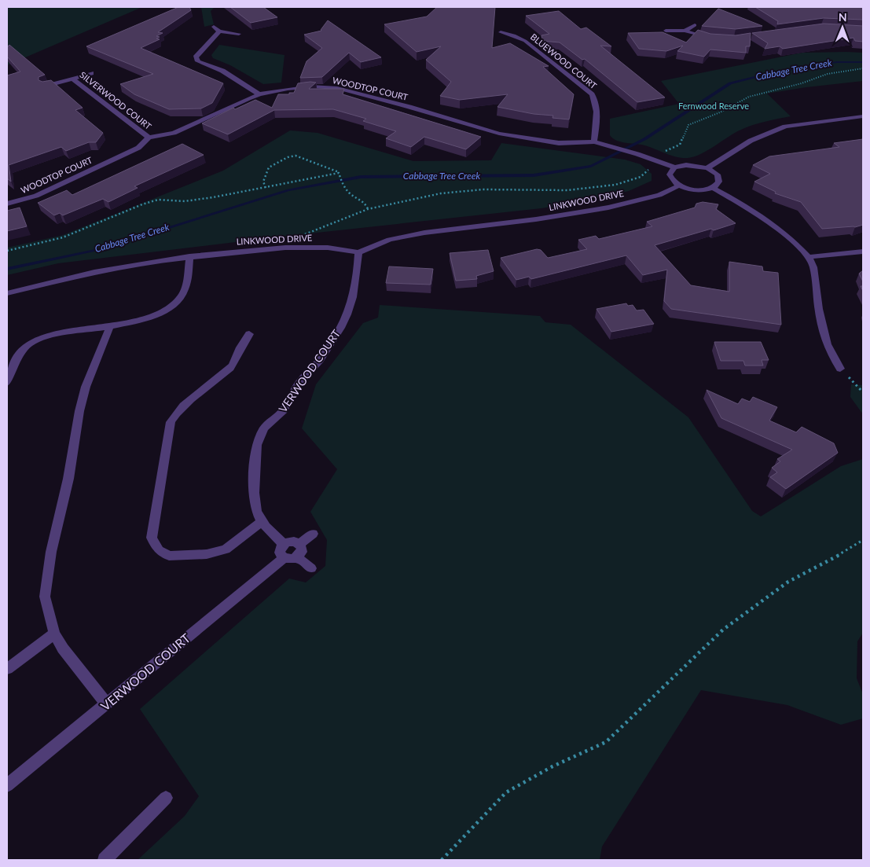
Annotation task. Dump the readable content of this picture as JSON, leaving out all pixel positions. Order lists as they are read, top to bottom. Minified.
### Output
{"streets":{"street":["BLUEWOOD COURT","WOODTOP COURT","SILVERWOOD COURT","LINKWOOD DRIVE","VERWOOD COURT"]},"crossings":[["BLUEWOOD COURT","WOODTOP COURT"],["WOODTOP COURT","SILVERWOOD COURT"],["LINKWOOD DRIVE","VERWOOD COURT"]],"water":["Cabbage Tree Creek"],"parks":["Fernwood Reserve"],"north":"top"}
